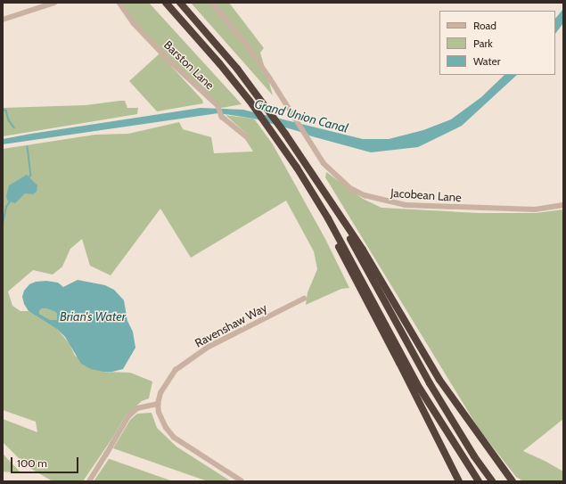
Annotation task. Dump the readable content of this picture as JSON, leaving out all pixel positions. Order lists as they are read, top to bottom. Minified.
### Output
{"streets":{"street":["Barston Lane","Jacobean Lane","Ravenshaw Way"]},"water":["Grand Union Canal","Brian's Water"],"legend":["Road","Park","Water"],"scale_bar":"100 m"}
